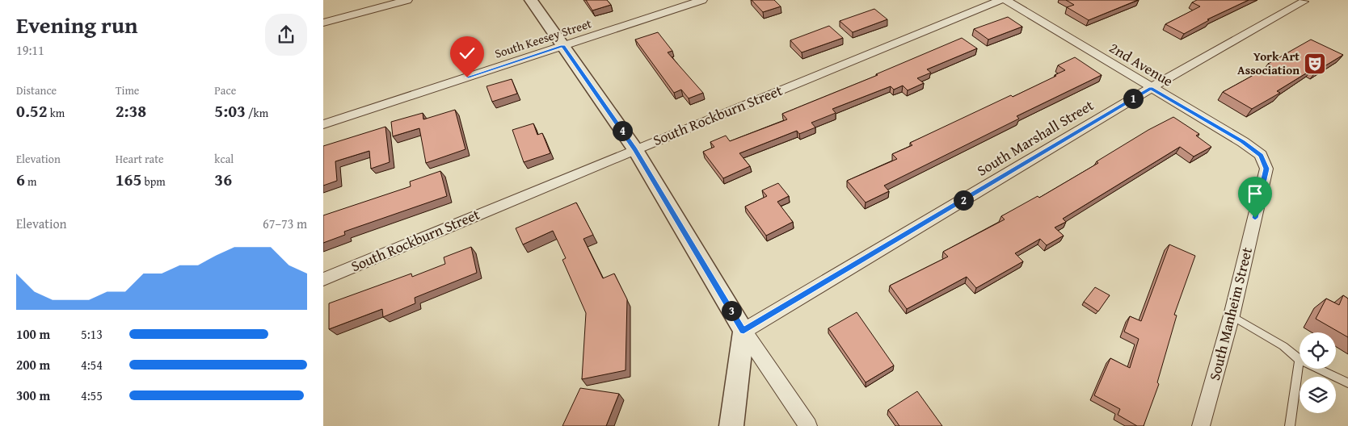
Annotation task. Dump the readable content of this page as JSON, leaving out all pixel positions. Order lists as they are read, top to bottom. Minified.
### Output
{"streets":{"street":["South Keesey Street","2nd Avenue","South Rockburn Street","South Marshall Street","South Manheim Street"]},"crossings":[["2nd Avenue","South Marshall Street"],["2nd Avenue","South Manheim Street"]],"places":{"theatre":["York Art Association"]},"page":{"heading":["Evening run","19:11"],"stats":[["Distance","0.52 km"],["Time","2:38"],["Pace","5:03 /km"],["Elevation","6 m"],["Heart rate","165 bpm"],["kcal","36"]],"pins":["1","4","2","3"],"chart":["Elevation","67–73 m"],"list":[{"name":"100 m","note":"5:13"},{"name":"200 m","note":"4:54"},{"name":"300 m","note":"4:55"}]}}
